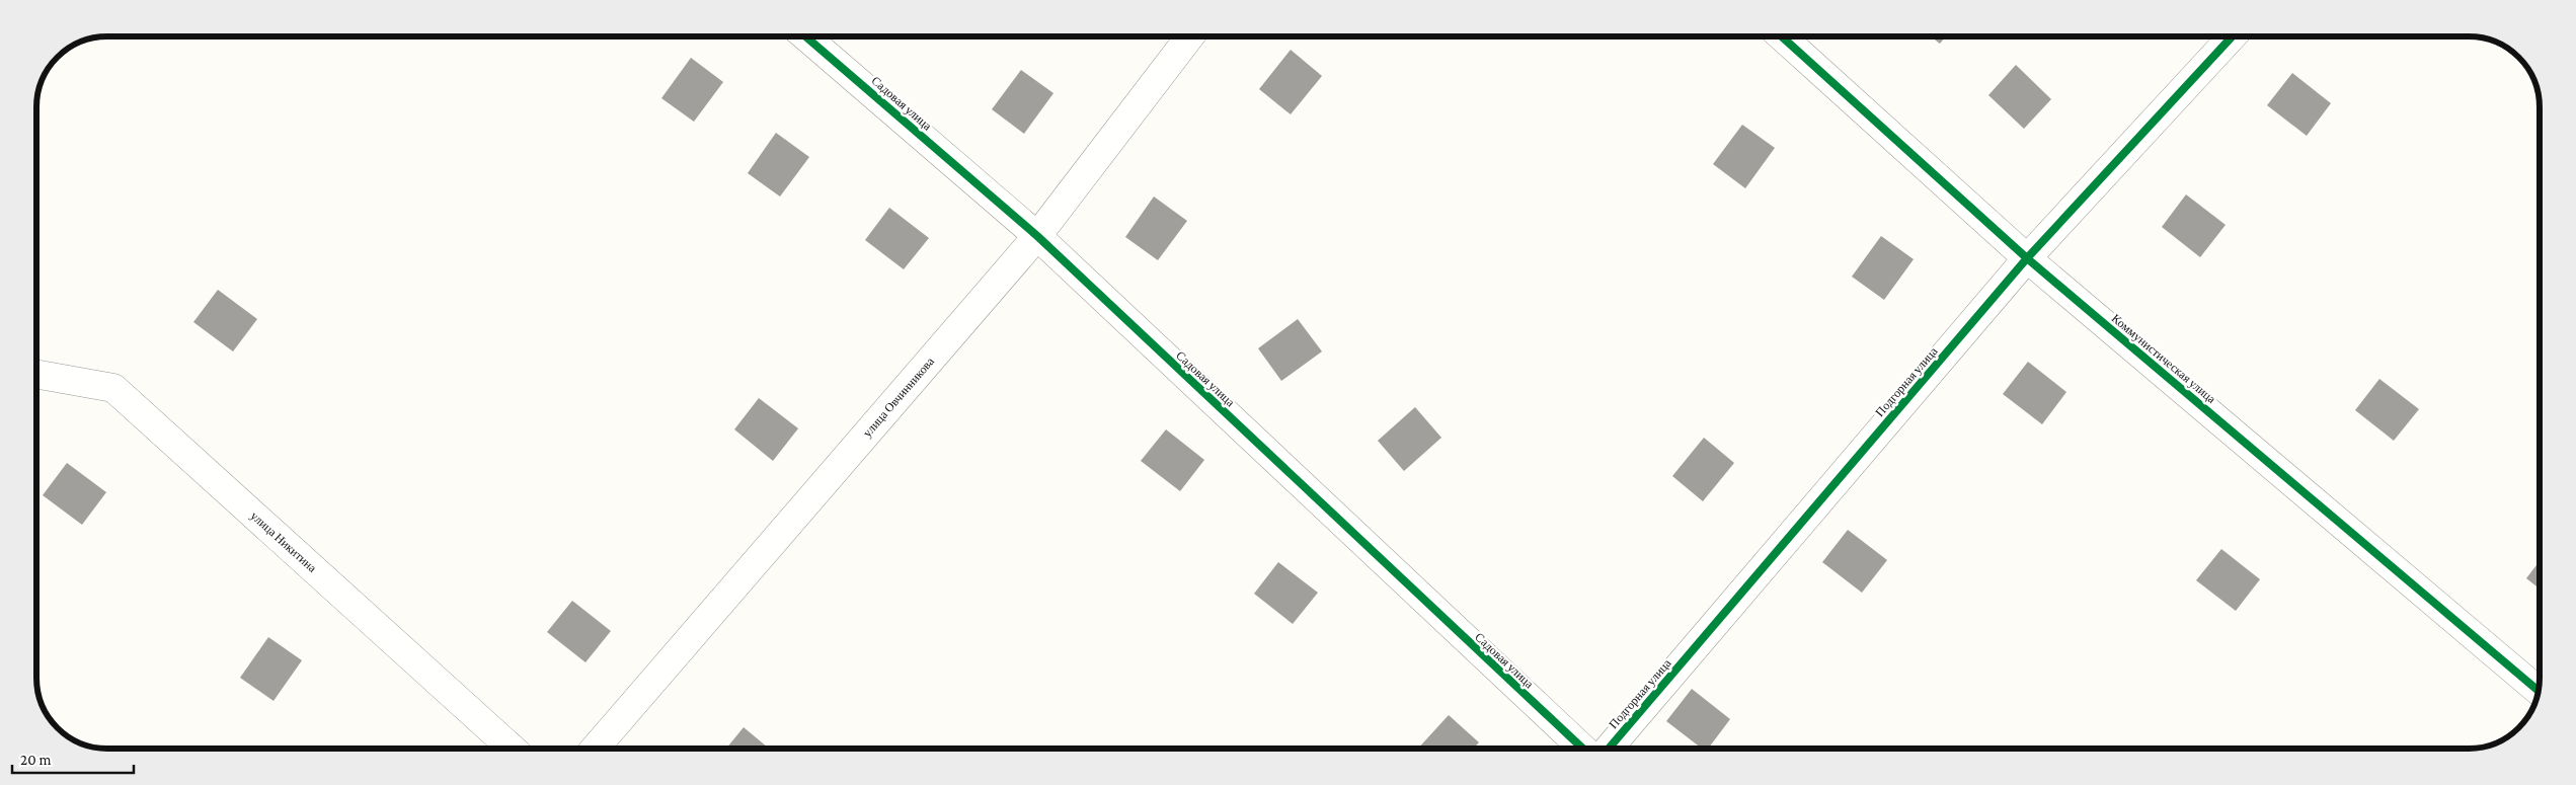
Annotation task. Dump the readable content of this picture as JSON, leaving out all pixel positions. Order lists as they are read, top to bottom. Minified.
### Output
{"streets":{"street":["Садовая улица","Коммунистическая улица","Подгорная улица","улица Овчинникова","улица Никитина"]},"crossings":[["Садовая улица","улица Овчинникова"],["Коммунистическая улица","Подгорная улица"]],"scale_bar":"20 m"}
